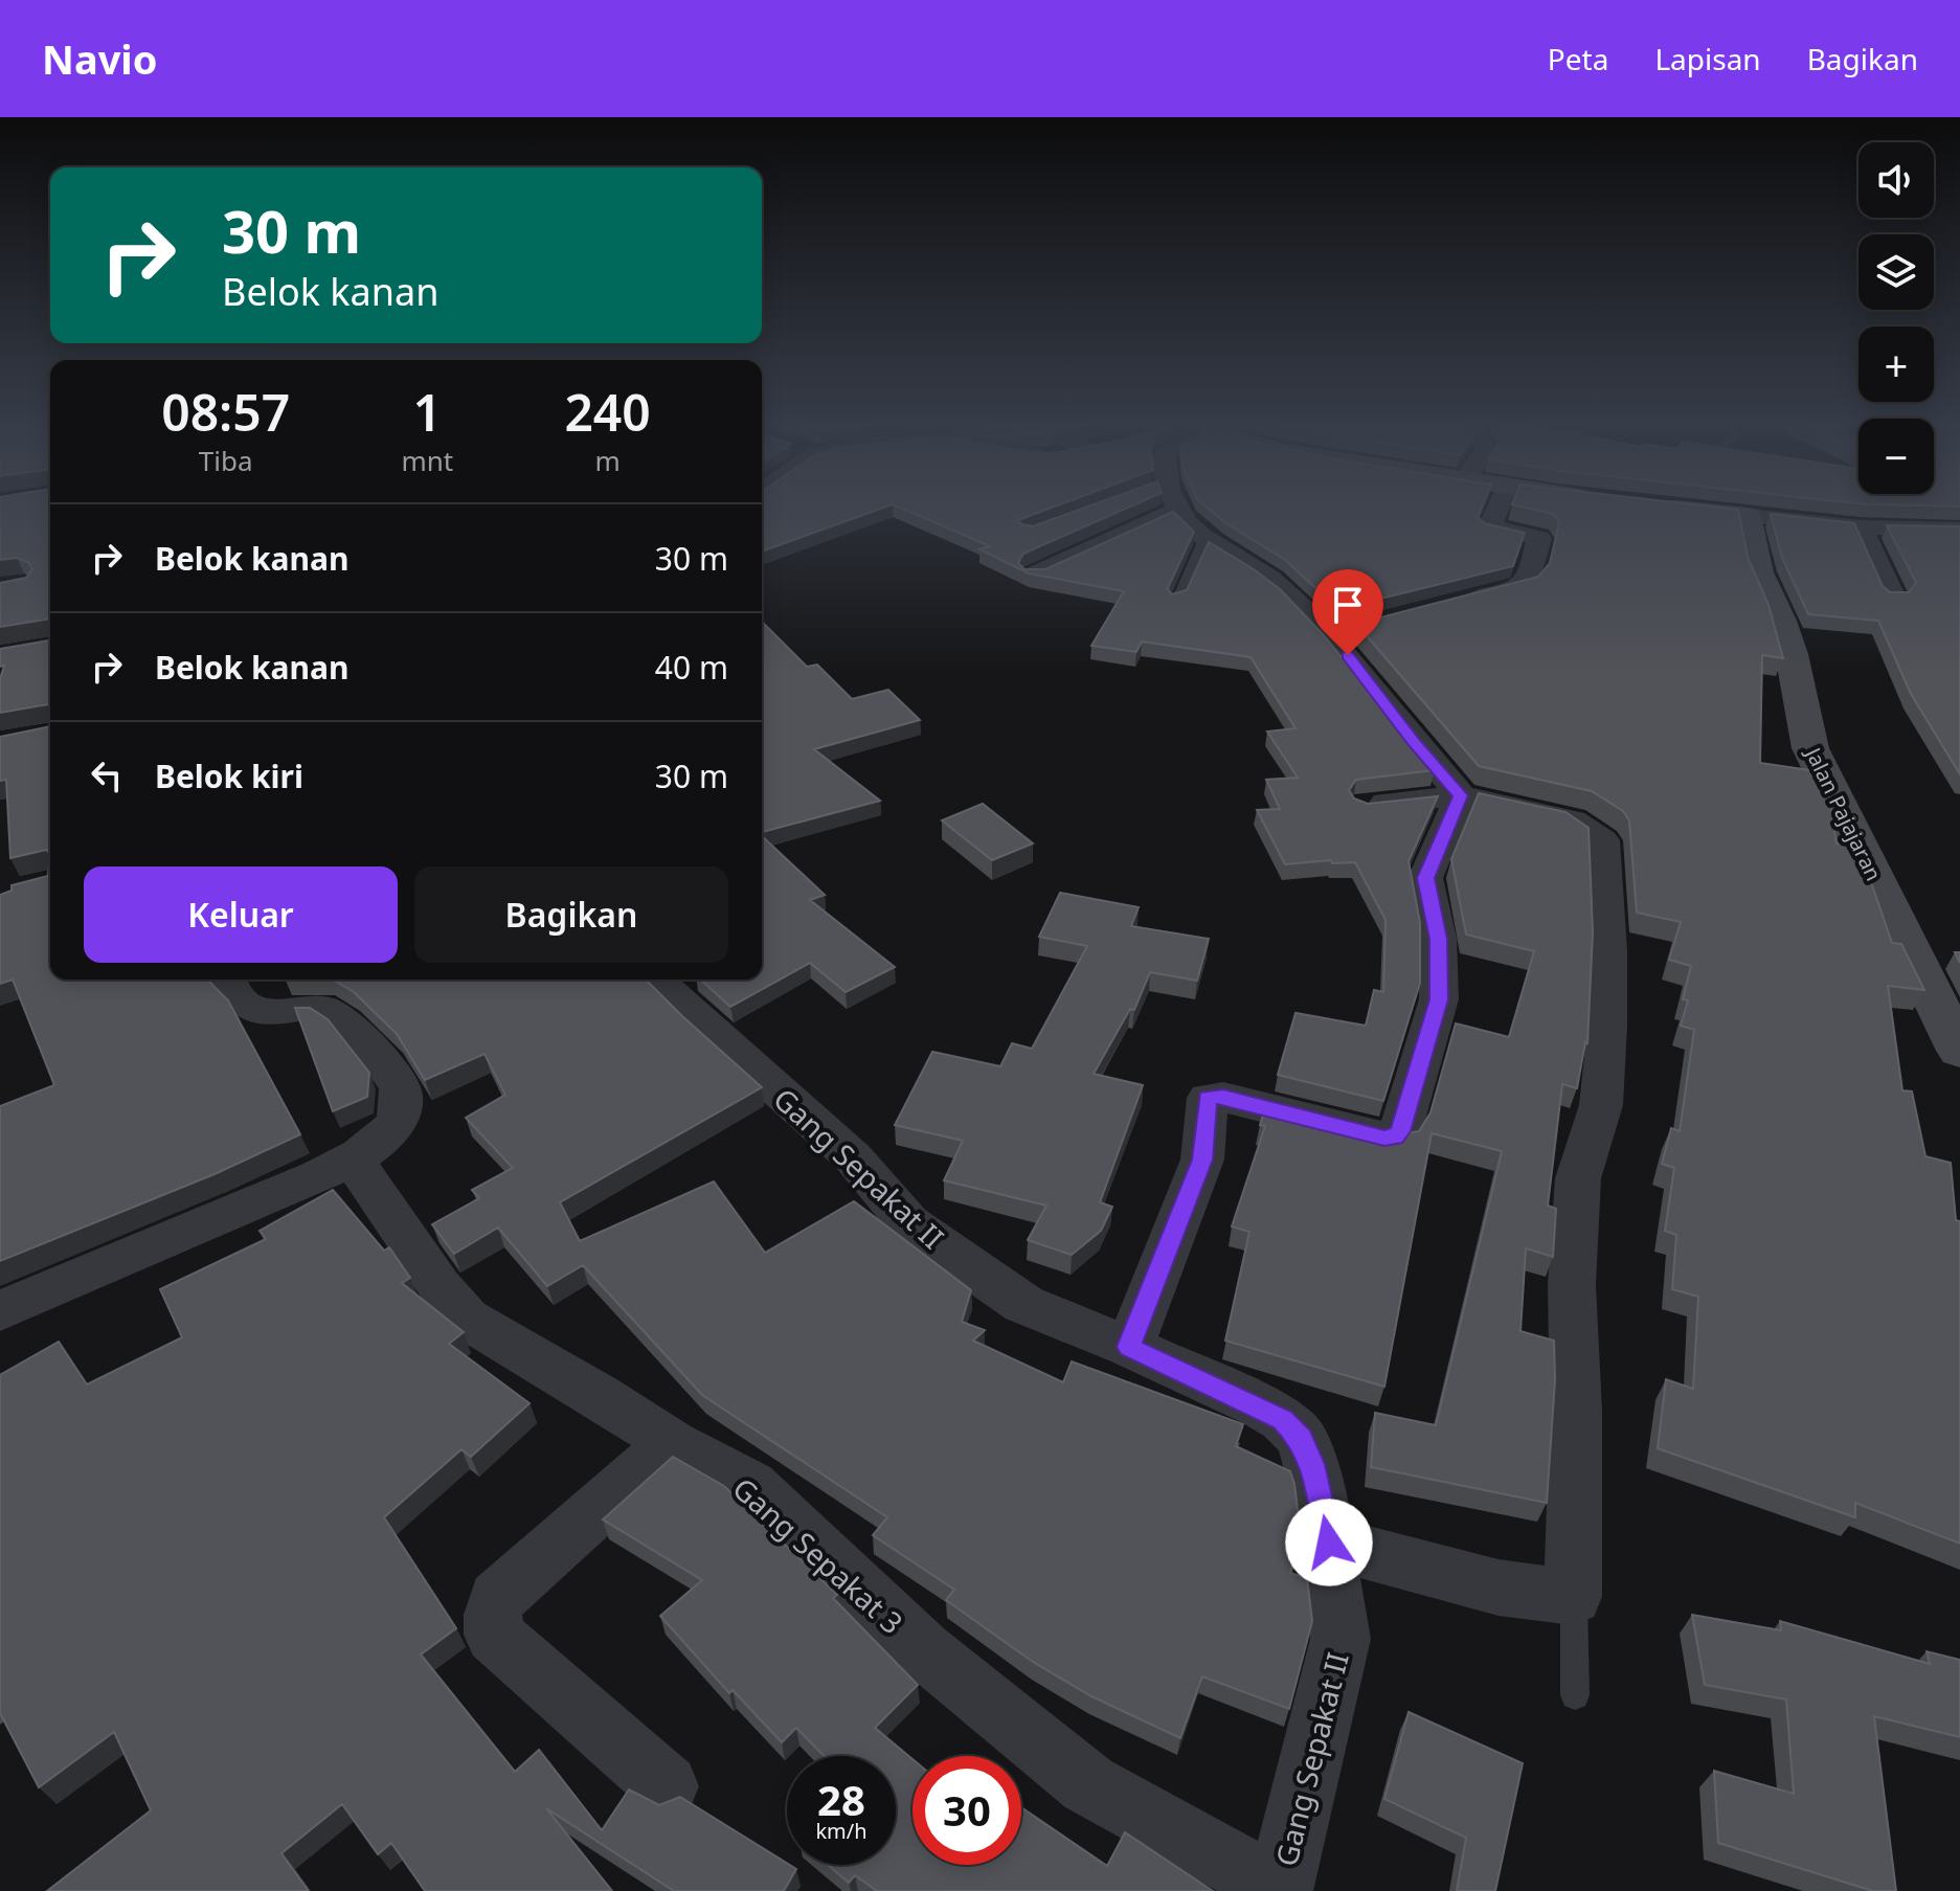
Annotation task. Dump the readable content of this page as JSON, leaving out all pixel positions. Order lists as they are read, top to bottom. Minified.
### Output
{"streets":{"main road":["Jalan Pajajaran"],"street":["Gang Sepakat II","Gang Sepakat 3"]},"crossings":[["Gang Sepakat II","Gang Sepakat 3"]],"page":{"header":"Navio","nav":["Peta","Lapisan","Bagikan"],"map_buttons":["+","−"],"turn":["30 m","Belok kanan"],"eta":["08:57","Tiba","1","mnt","240","m"],"list":[{"name":"Belok kanan","value":"30 m"},{"name":"Belok kanan","value":"40 m"},{"name":"Belok kiri","value":"30 m"}],"buttons":["Keluar","Bagikan"],"speed":"28 km/h","limit":"30"}}
